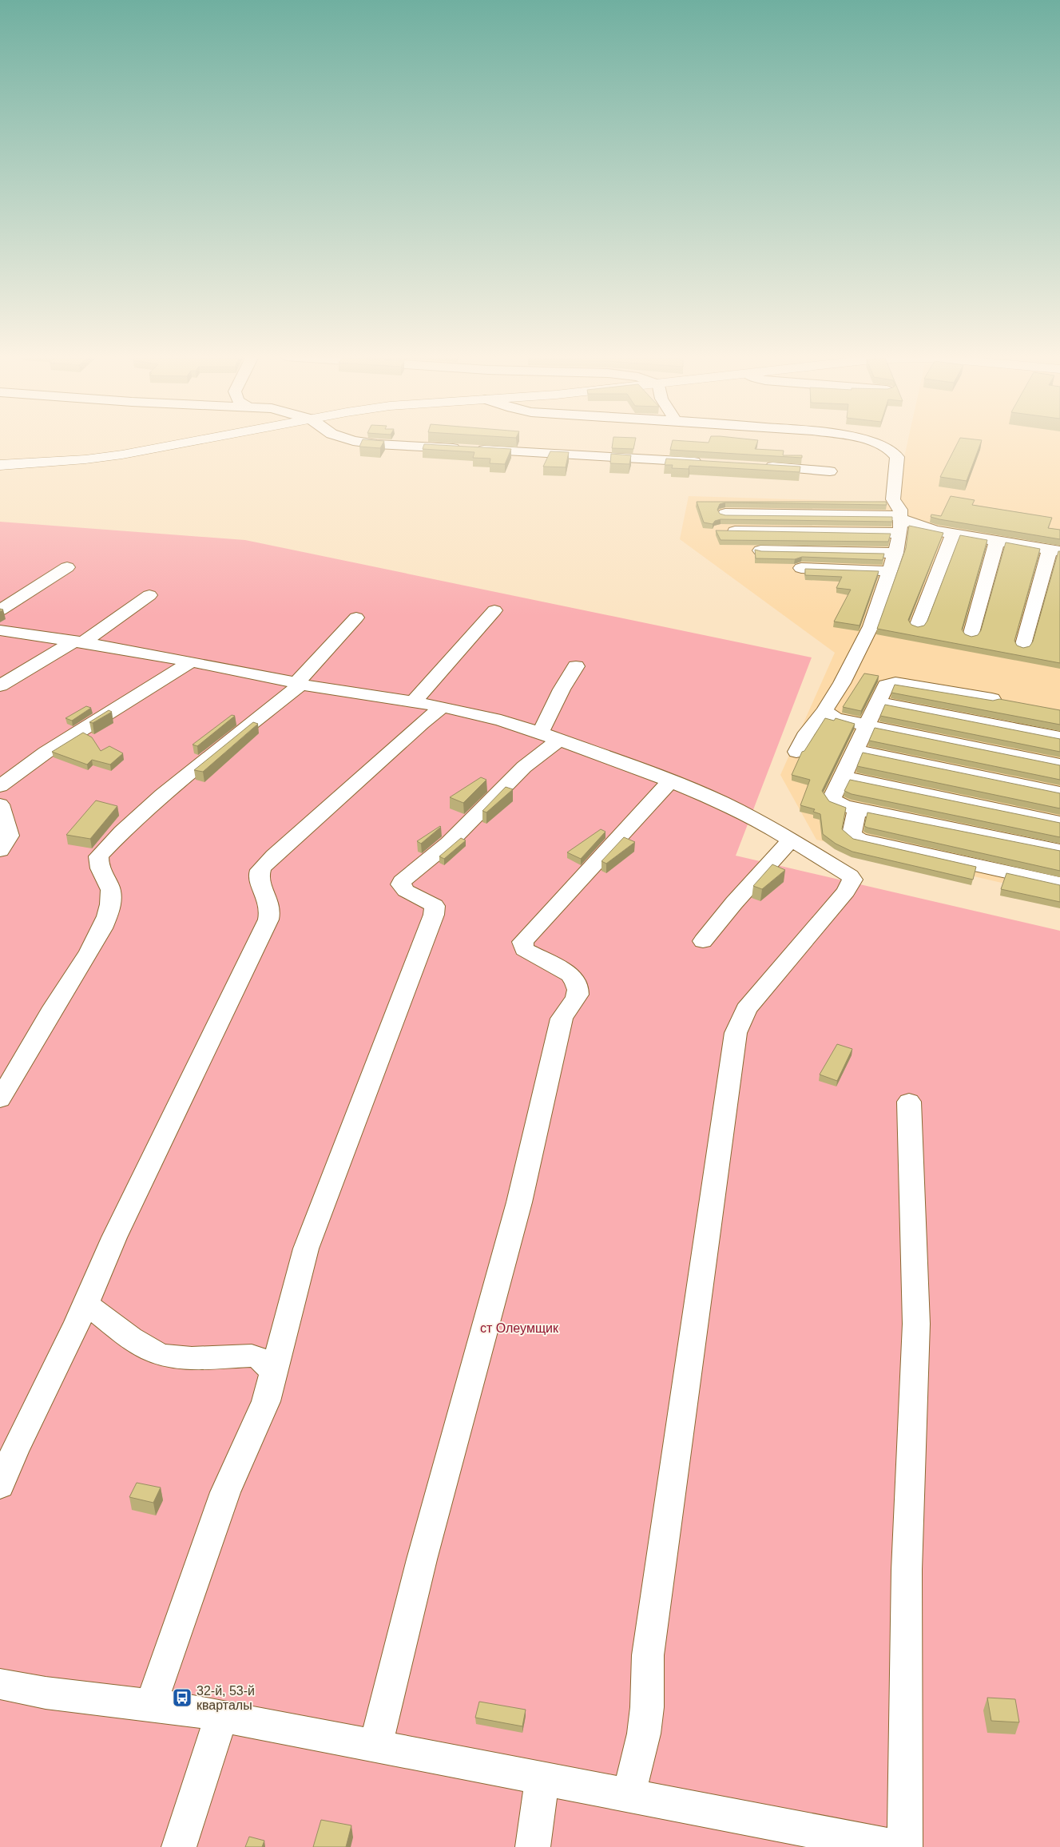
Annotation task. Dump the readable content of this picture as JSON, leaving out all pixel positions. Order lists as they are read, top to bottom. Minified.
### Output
{"parks":["ст Олеумщик"],"places":{"bus stop":["32-й, 53-й кварталы"]}}
